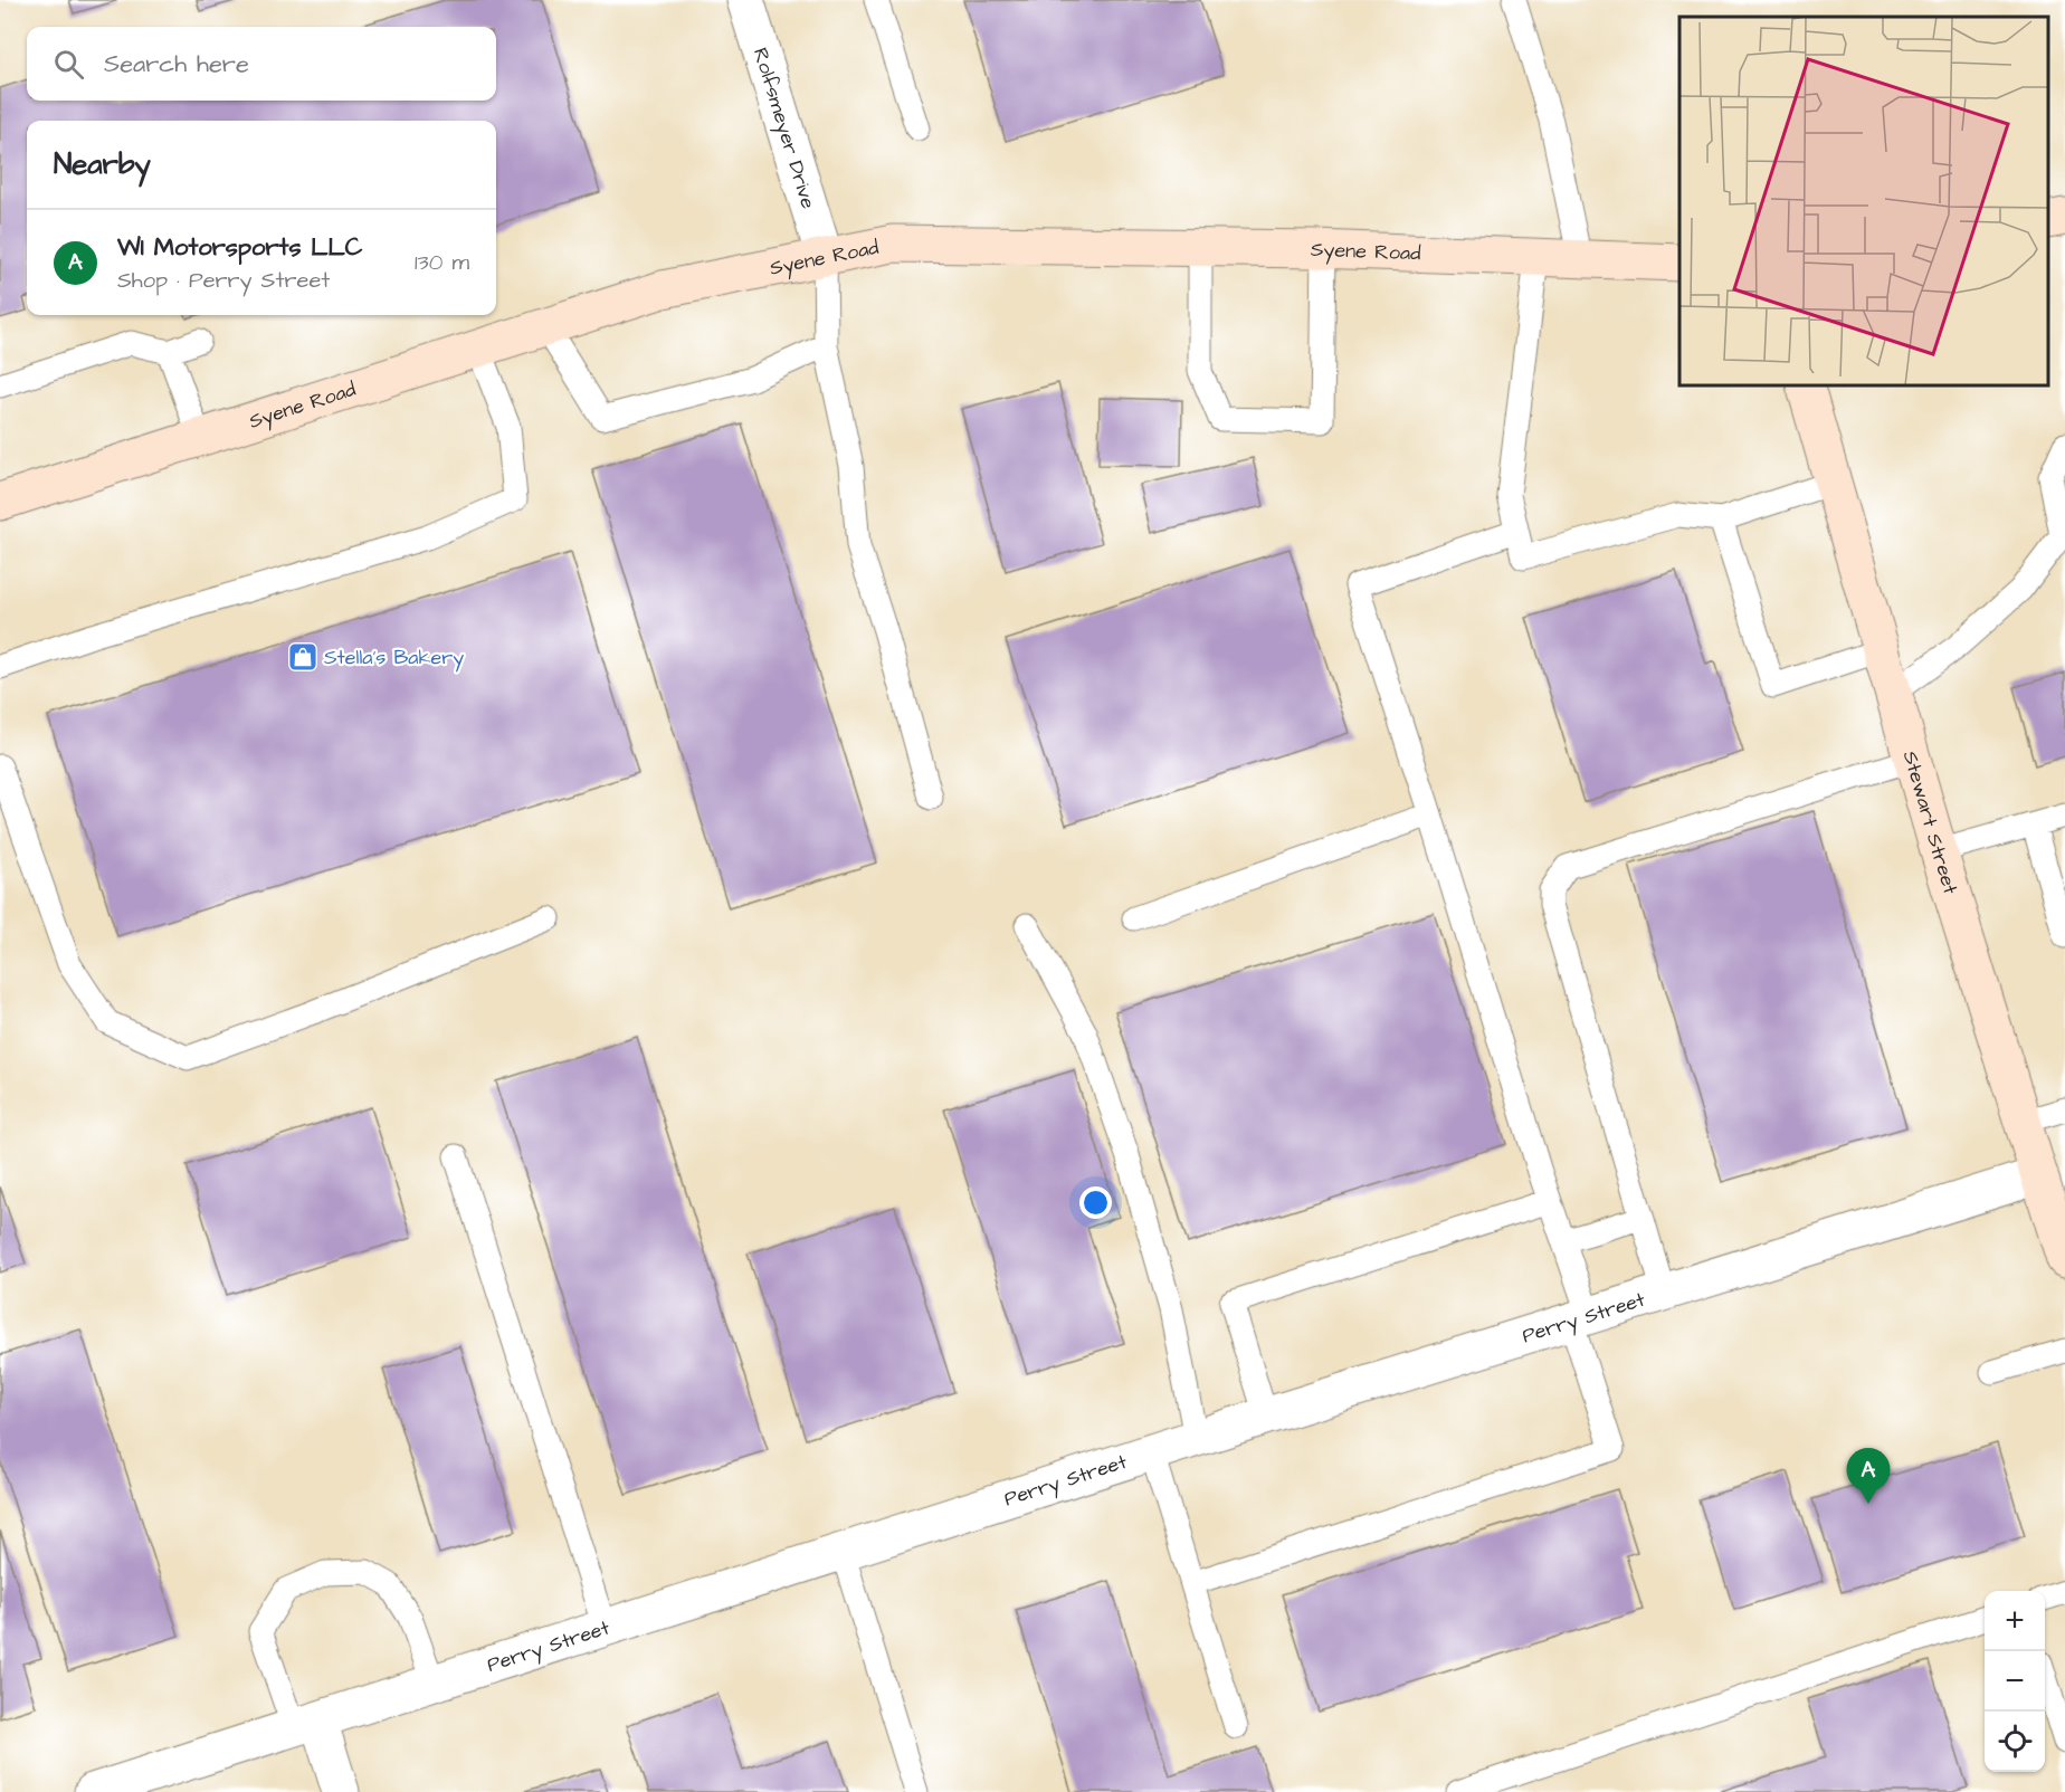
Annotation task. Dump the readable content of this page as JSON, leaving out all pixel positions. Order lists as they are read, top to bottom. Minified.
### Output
{"streets":{"street":["Rolfsmeyer Drive","Syene Road","Stewart Street","Perry Street"]},"crossings":[["Rolfsmeyer Drive","Syene Road"],["Stewart Street","Perry Street"]],"places":{"shop":["Stella's Bakery"]},"page":{"search":"Search here","heading":"Nearby","list":[{"mark":"A","name":"WI Motorsports LLC","note":"Shop · Perry Street","value":"130 m"}],"pins":"A","map_buttons":["+","−"]}}
